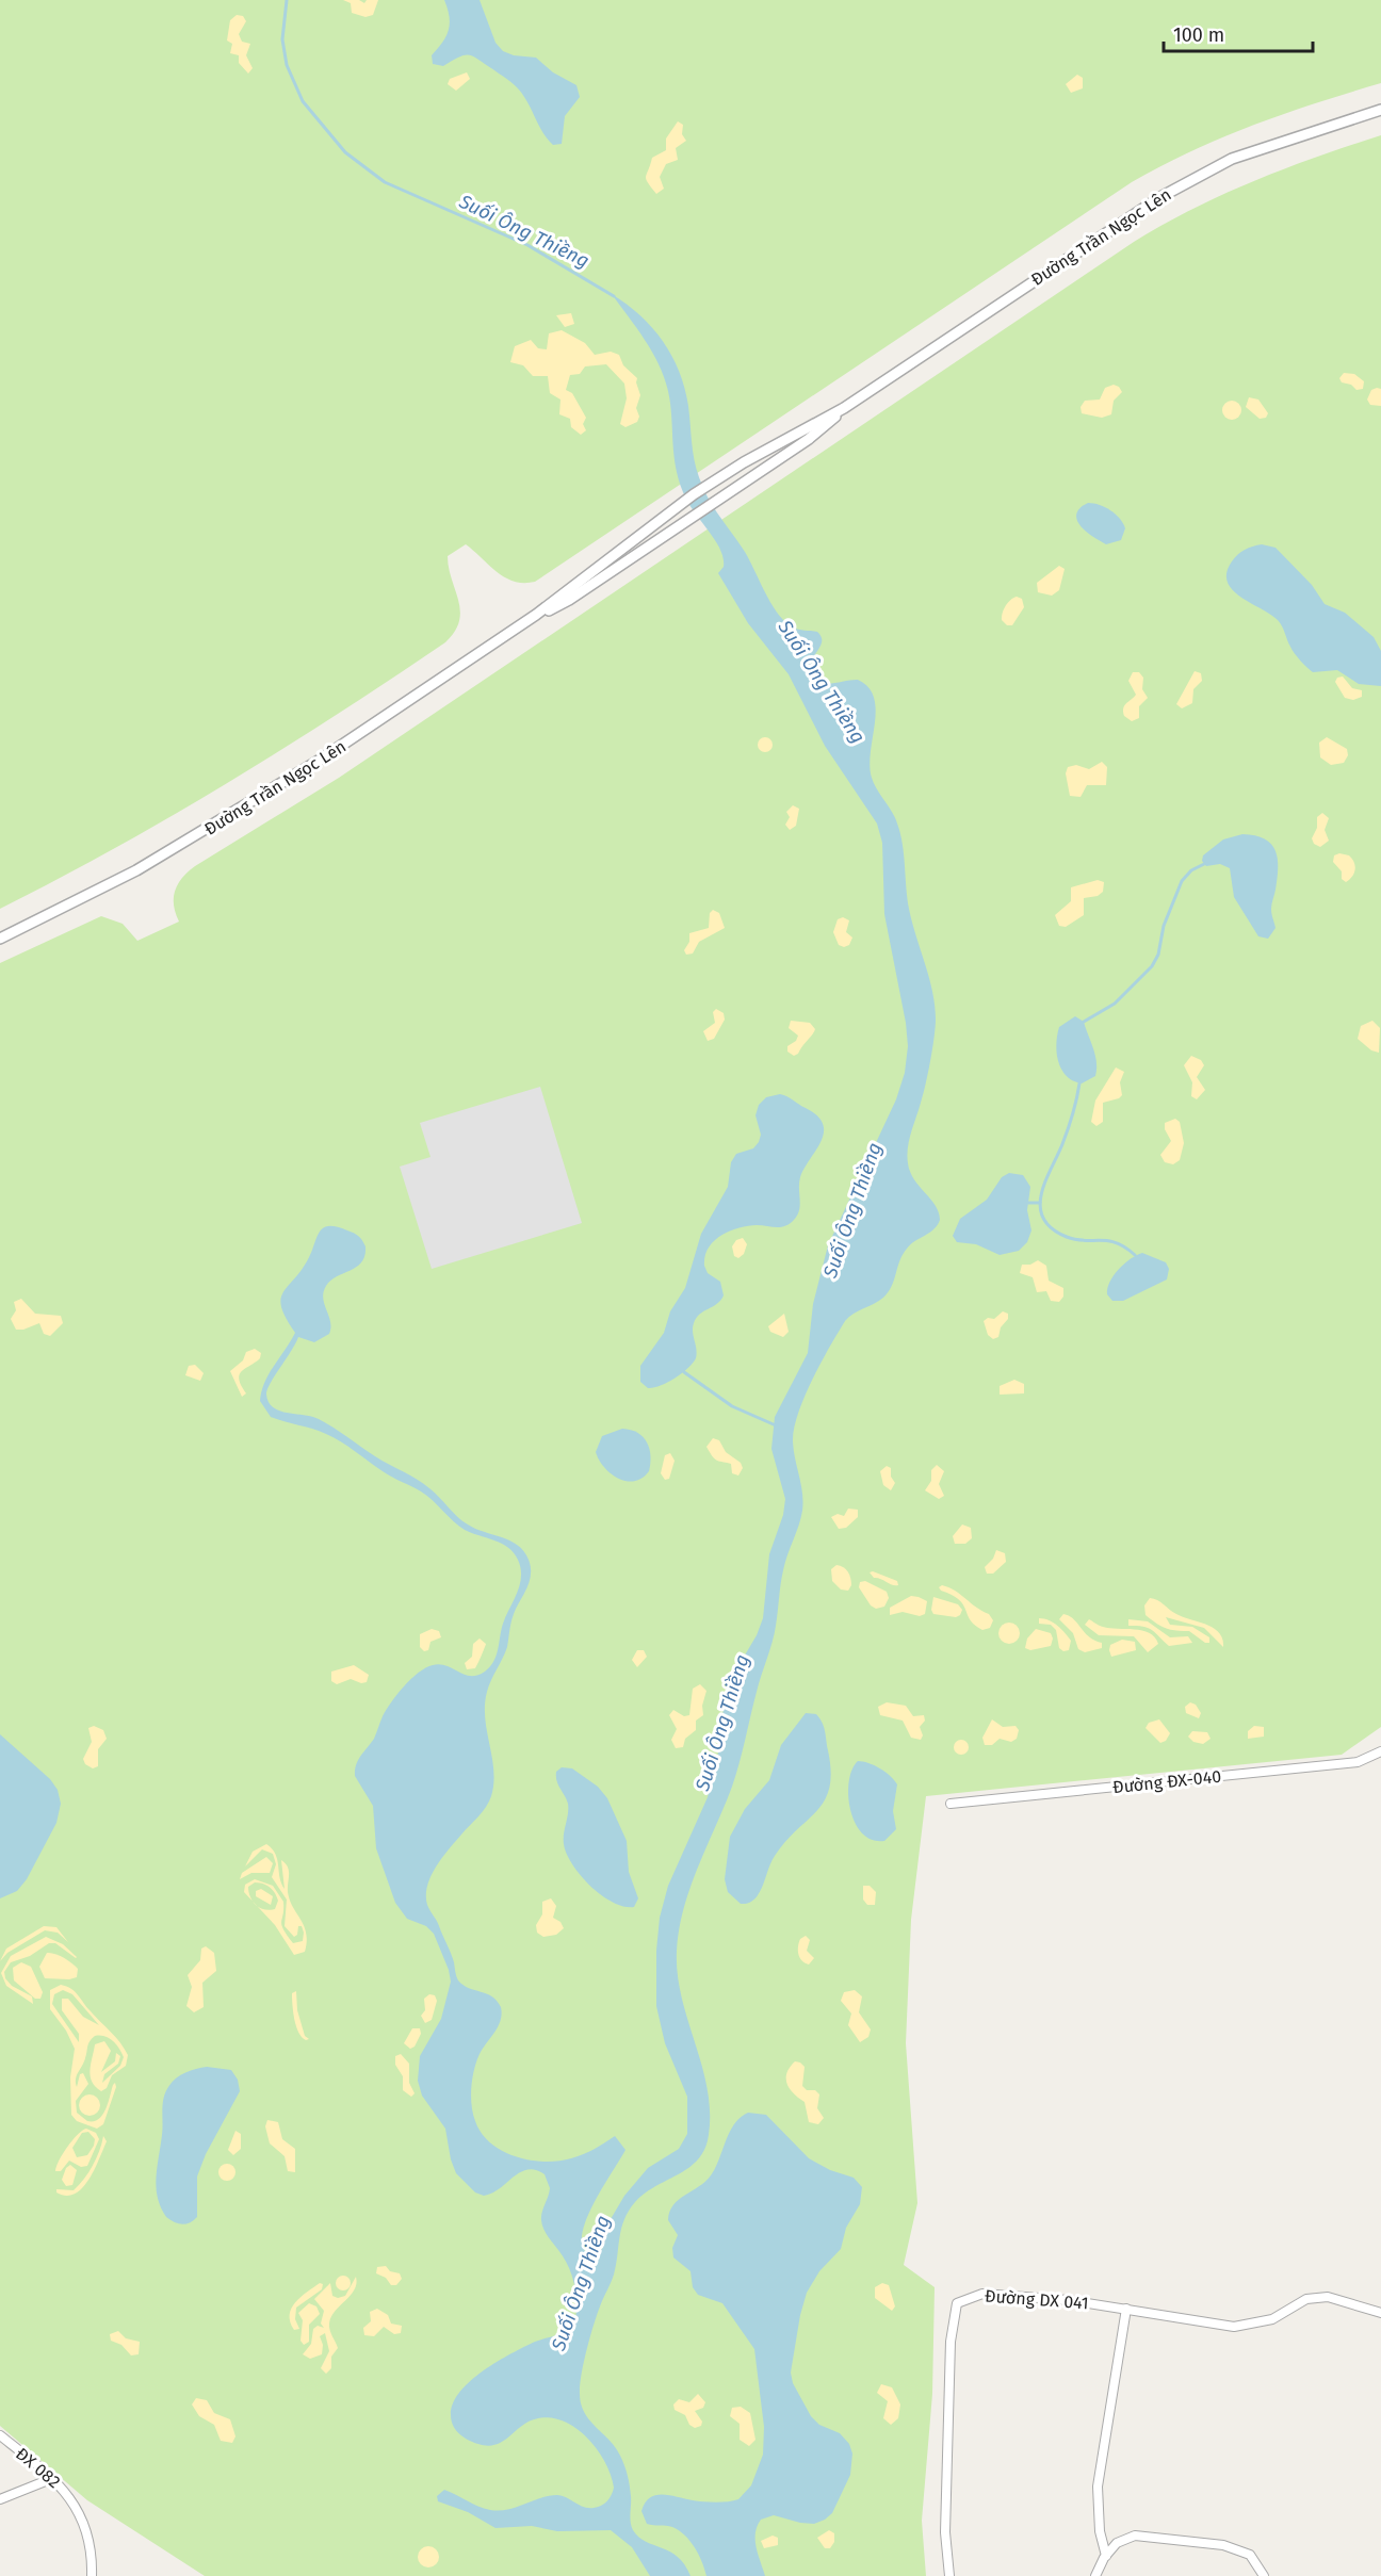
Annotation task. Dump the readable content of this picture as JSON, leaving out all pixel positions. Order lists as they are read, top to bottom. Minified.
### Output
{"streets":{"street":["Đường Trần Ngọc Lên","Đường ĐX-040","Đường DX 041","ĐX 082"]},"water":["Suối Ông Thiềng"],"scale_bar":"100 m"}
